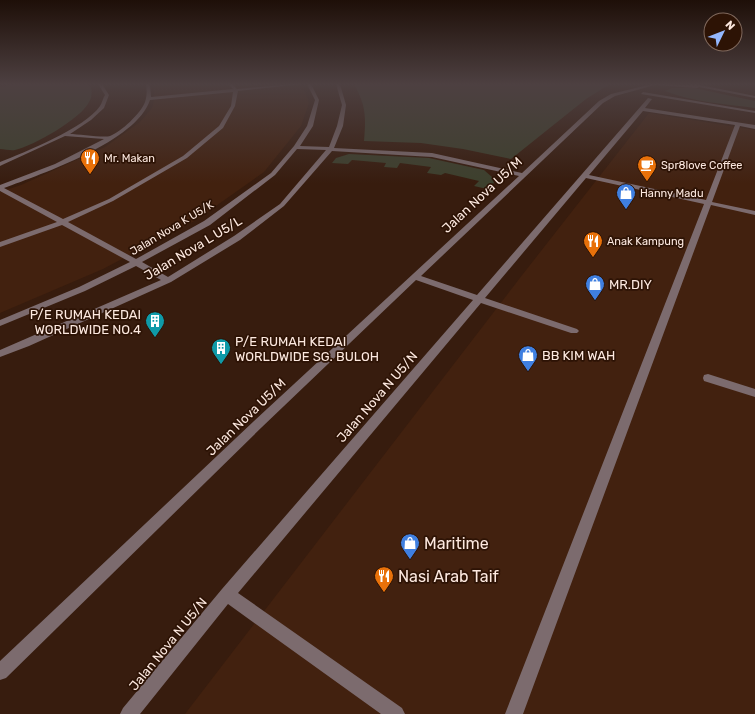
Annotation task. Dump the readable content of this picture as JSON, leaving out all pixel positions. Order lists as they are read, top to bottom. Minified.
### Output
{"streets":{"street":["Jalan Nova U5/M","Jalan Nova K U5/K","Jalan Nova L U5/L","Jalan Nova N U5/N"]},"places":{"restaurant":["Mr. Makan","Anak Kampung","Nasi Arab Taif"],"cafe":["Spr8love Coffee"],"shop":["Hanny Madu","MR.DIY","BB KIM WAH","Maritime"],"building":["P/E RUMAH KEDAI WORLDWIDE NO.4","P/E RUMAH KEDAI WORLDWIDE SG. BULOH"]},"north":"top right"}
